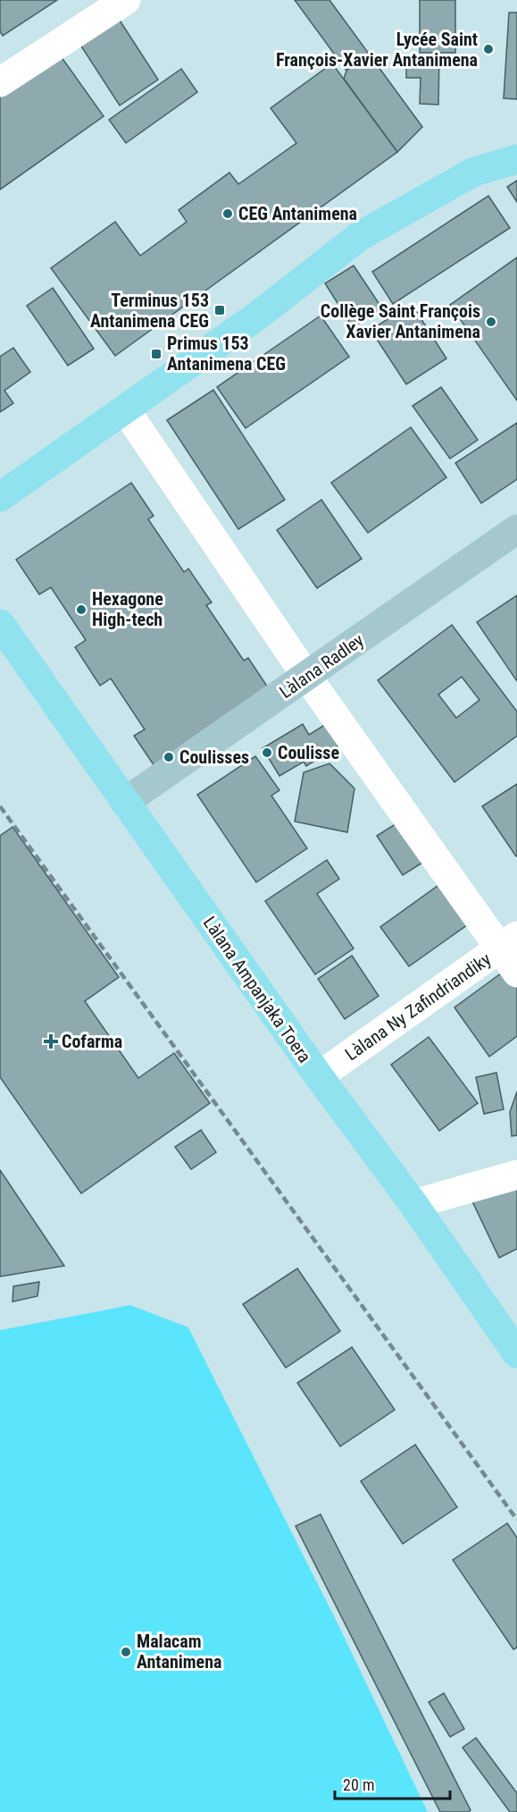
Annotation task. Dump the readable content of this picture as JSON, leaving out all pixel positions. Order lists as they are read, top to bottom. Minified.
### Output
{"streets":{"main road":["Làlana Radley","Làlana Ampanjaka Toera"],"street":["Làlana Ny Zafindriandiky"]},"crossings":[["Làlana Radley","Làlana Ampanjaka Toera"],["Làlana Ampanjaka Toera","Làlana Ny Zafindriandiky"]],"places":{"other":["Lycée Saint François-Xavier Antanimena","CEG Antanimena","Collège Saint François Xavier Antanimena","Hexagone High-tech","Coulisse","Coulisses","Malacam Antanimena"],"transit":["Terminus 153 Antanimena CEG","Primus 153 Antanimena CEG"],"health":["Cofarma"]},"scale_bar":"20 m"}
